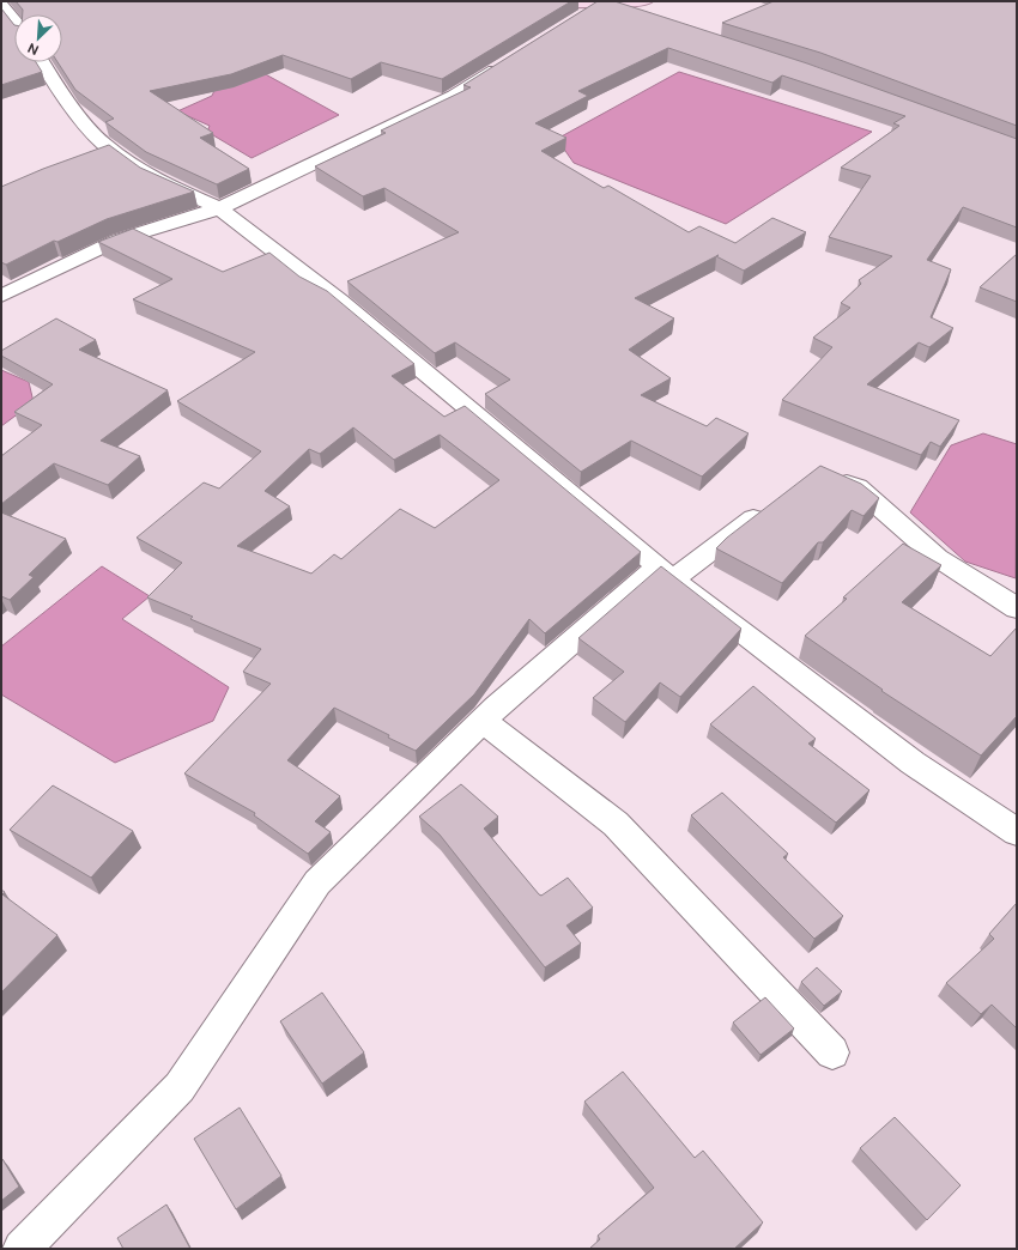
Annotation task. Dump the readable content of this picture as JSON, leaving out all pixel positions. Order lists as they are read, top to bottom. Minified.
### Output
{"north":"bottom left"}
